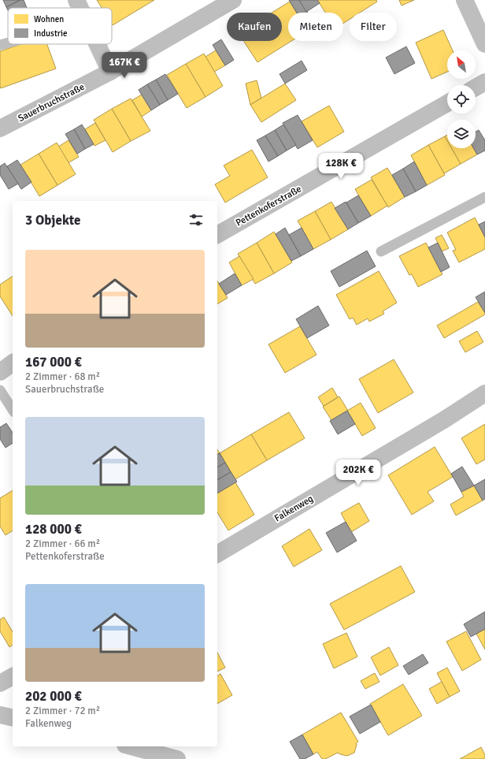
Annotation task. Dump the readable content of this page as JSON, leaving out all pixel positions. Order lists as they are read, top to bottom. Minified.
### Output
{"streets":{"street":["Sauerbruchstraße","Pettenkoferstraße","Falkenweg"]},"legend":["Wohnen","Industrie"],"north":"top left","page":{"chip":["Kaufen","Mieten","Filter"],"price":["167K €","128K €","202K €"],"heading":"3 Objekte","list":[{"name":"167 000 €","note":"2 Zimmer · 68 m² · Sauerbruchstraße"},{"name":"128 000 €","note":"2 Zimmer · 66 m² · Pettenkoferstraße"},{"name":"202 000 €","note":"2 Zimmer · 72 m² · Falkenweg"}]}}
